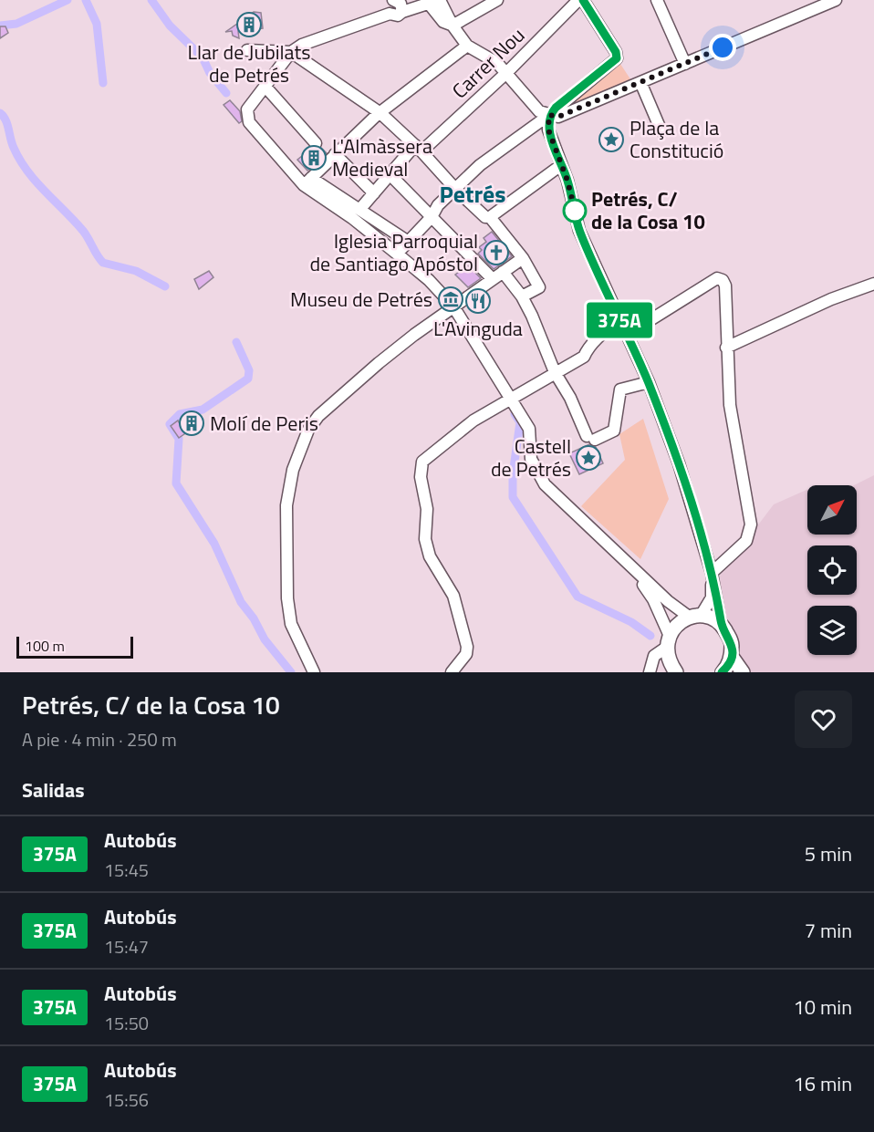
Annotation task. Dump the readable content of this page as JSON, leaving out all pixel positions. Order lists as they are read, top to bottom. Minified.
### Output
{"streets":{"street":["Carrer Nou"]},"districts":["Petrés"],"places":{"building":["Llar de Jubilats de Petrés","L'Almàssera Medieval","Molí de Peris"],"place":["Plaça de la Constitució","Castell de Petrés"],"other":["Petrés, C/ de la Cosa 10"],"church":["Iglesia Parroquial de Santiago Apóstol"],"museum":["Museu de Petrés"],"restaurant":["L'Avinguda"]},"lines":["bus line 375A"],"scale_bar":"100 m","north":"top right","page":{"on_map":"375A","scale":"100 m","heading":[["Petrés, C/ de la Cosa 10","A pie · 4 min · 250 m"],"Salidas"],"list":[{"mark":"375A","name":"Autobús","note":"15:45","value":"5 min"},{"mark":"375A","name":"Autobús","note":"15:47","value":"7 min"},{"mark":"375A","name":"Autobús","note":"15:50","value":"10 min"},{"mark":"375A","name":"Autobús","note":"15:56","value":"16 min"}]}}
